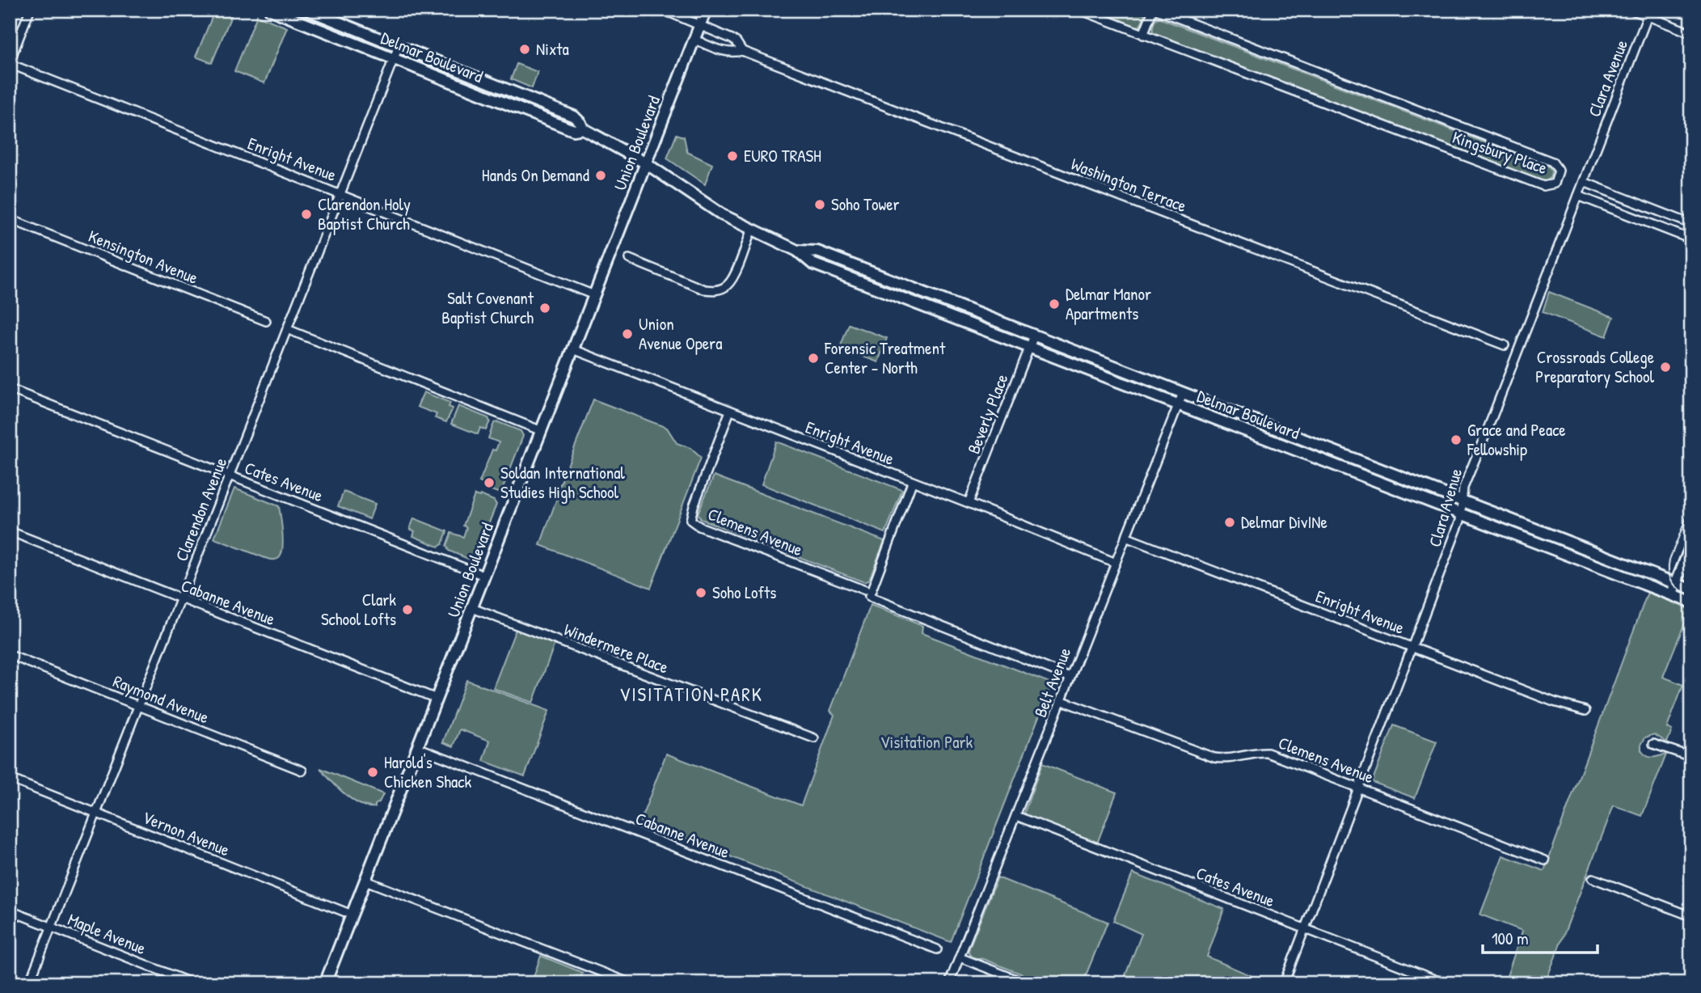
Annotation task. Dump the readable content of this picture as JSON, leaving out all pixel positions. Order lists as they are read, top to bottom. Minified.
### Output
{"streets":{"main road":["Delmar Boulevard","Union Boulevard"],"street":["Clara Avenue","Kingsbury Place","Enright Avenue","Washington Terrace","Kensington Avenue","Beverly Place","Cates Avenue","Clarendon Avenue","Clemens Avenue","Cabanne Avenue","Windermere Place","Belt Avenue","Raymond Avenue","Vernon Avenue","Maple Avenue"]},"crossings":[["Delmar Boulevard","Clara Avenue"],["Delmar Boulevard","Union Boulevard"],["Delmar Boulevard","Beverly Place"],["Delmar Boulevard","Clarendon Avenue"],["Delmar Boulevard","Belt Avenue"],["Clara Avenue","Enright Avenue"],["Clara Avenue","Cates Avenue"],["Clara Avenue","Clemens Avenue"],["Union Boulevard","Enright Avenue"],["Union Boulevard","Cates Avenue"],["Union Boulevard","Cabanne Avenue"],["Union Boulevard","Windermere Place"],["Union Boulevard","Vernon Avenue"],["Enright Avenue","Beverly Place"],["Enright Avenue","Clarendon Avenue"],["Enright Avenue","Clemens Avenue"],["Enright Avenue","Belt Avenue"],["Cates Avenue","Clarendon Avenue"],["Cates Avenue","Belt Avenue"],["Clarendon Avenue","Cabanne Avenue"],["Clarendon Avenue","Raymond Avenue"],["Clarendon Avenue","Vernon Avenue"],["Clarendon Avenue","Maple Avenue"],["Clemens Avenue","Belt Avenue"]],"districts":["VISITATION PARK"],"parks":["Visitation Park"],"places":["Nixta","EURO TRASH","Hands On Demand","Soho Tower","Clarendon Holy Baptist Church","Delmar Manor Apartments","Salt Covenant Baptist Church","Union Avenue Opera","Forensic Treatment Center - North","Crossroads College Preparatory School","Grace and Peace Fellowship","Soldan International Studies High School","Delmar DivINe","Soho Lofts","Clark School Lofts","Harold's Chicken Shack"],"scale_bar":"100 m"}
